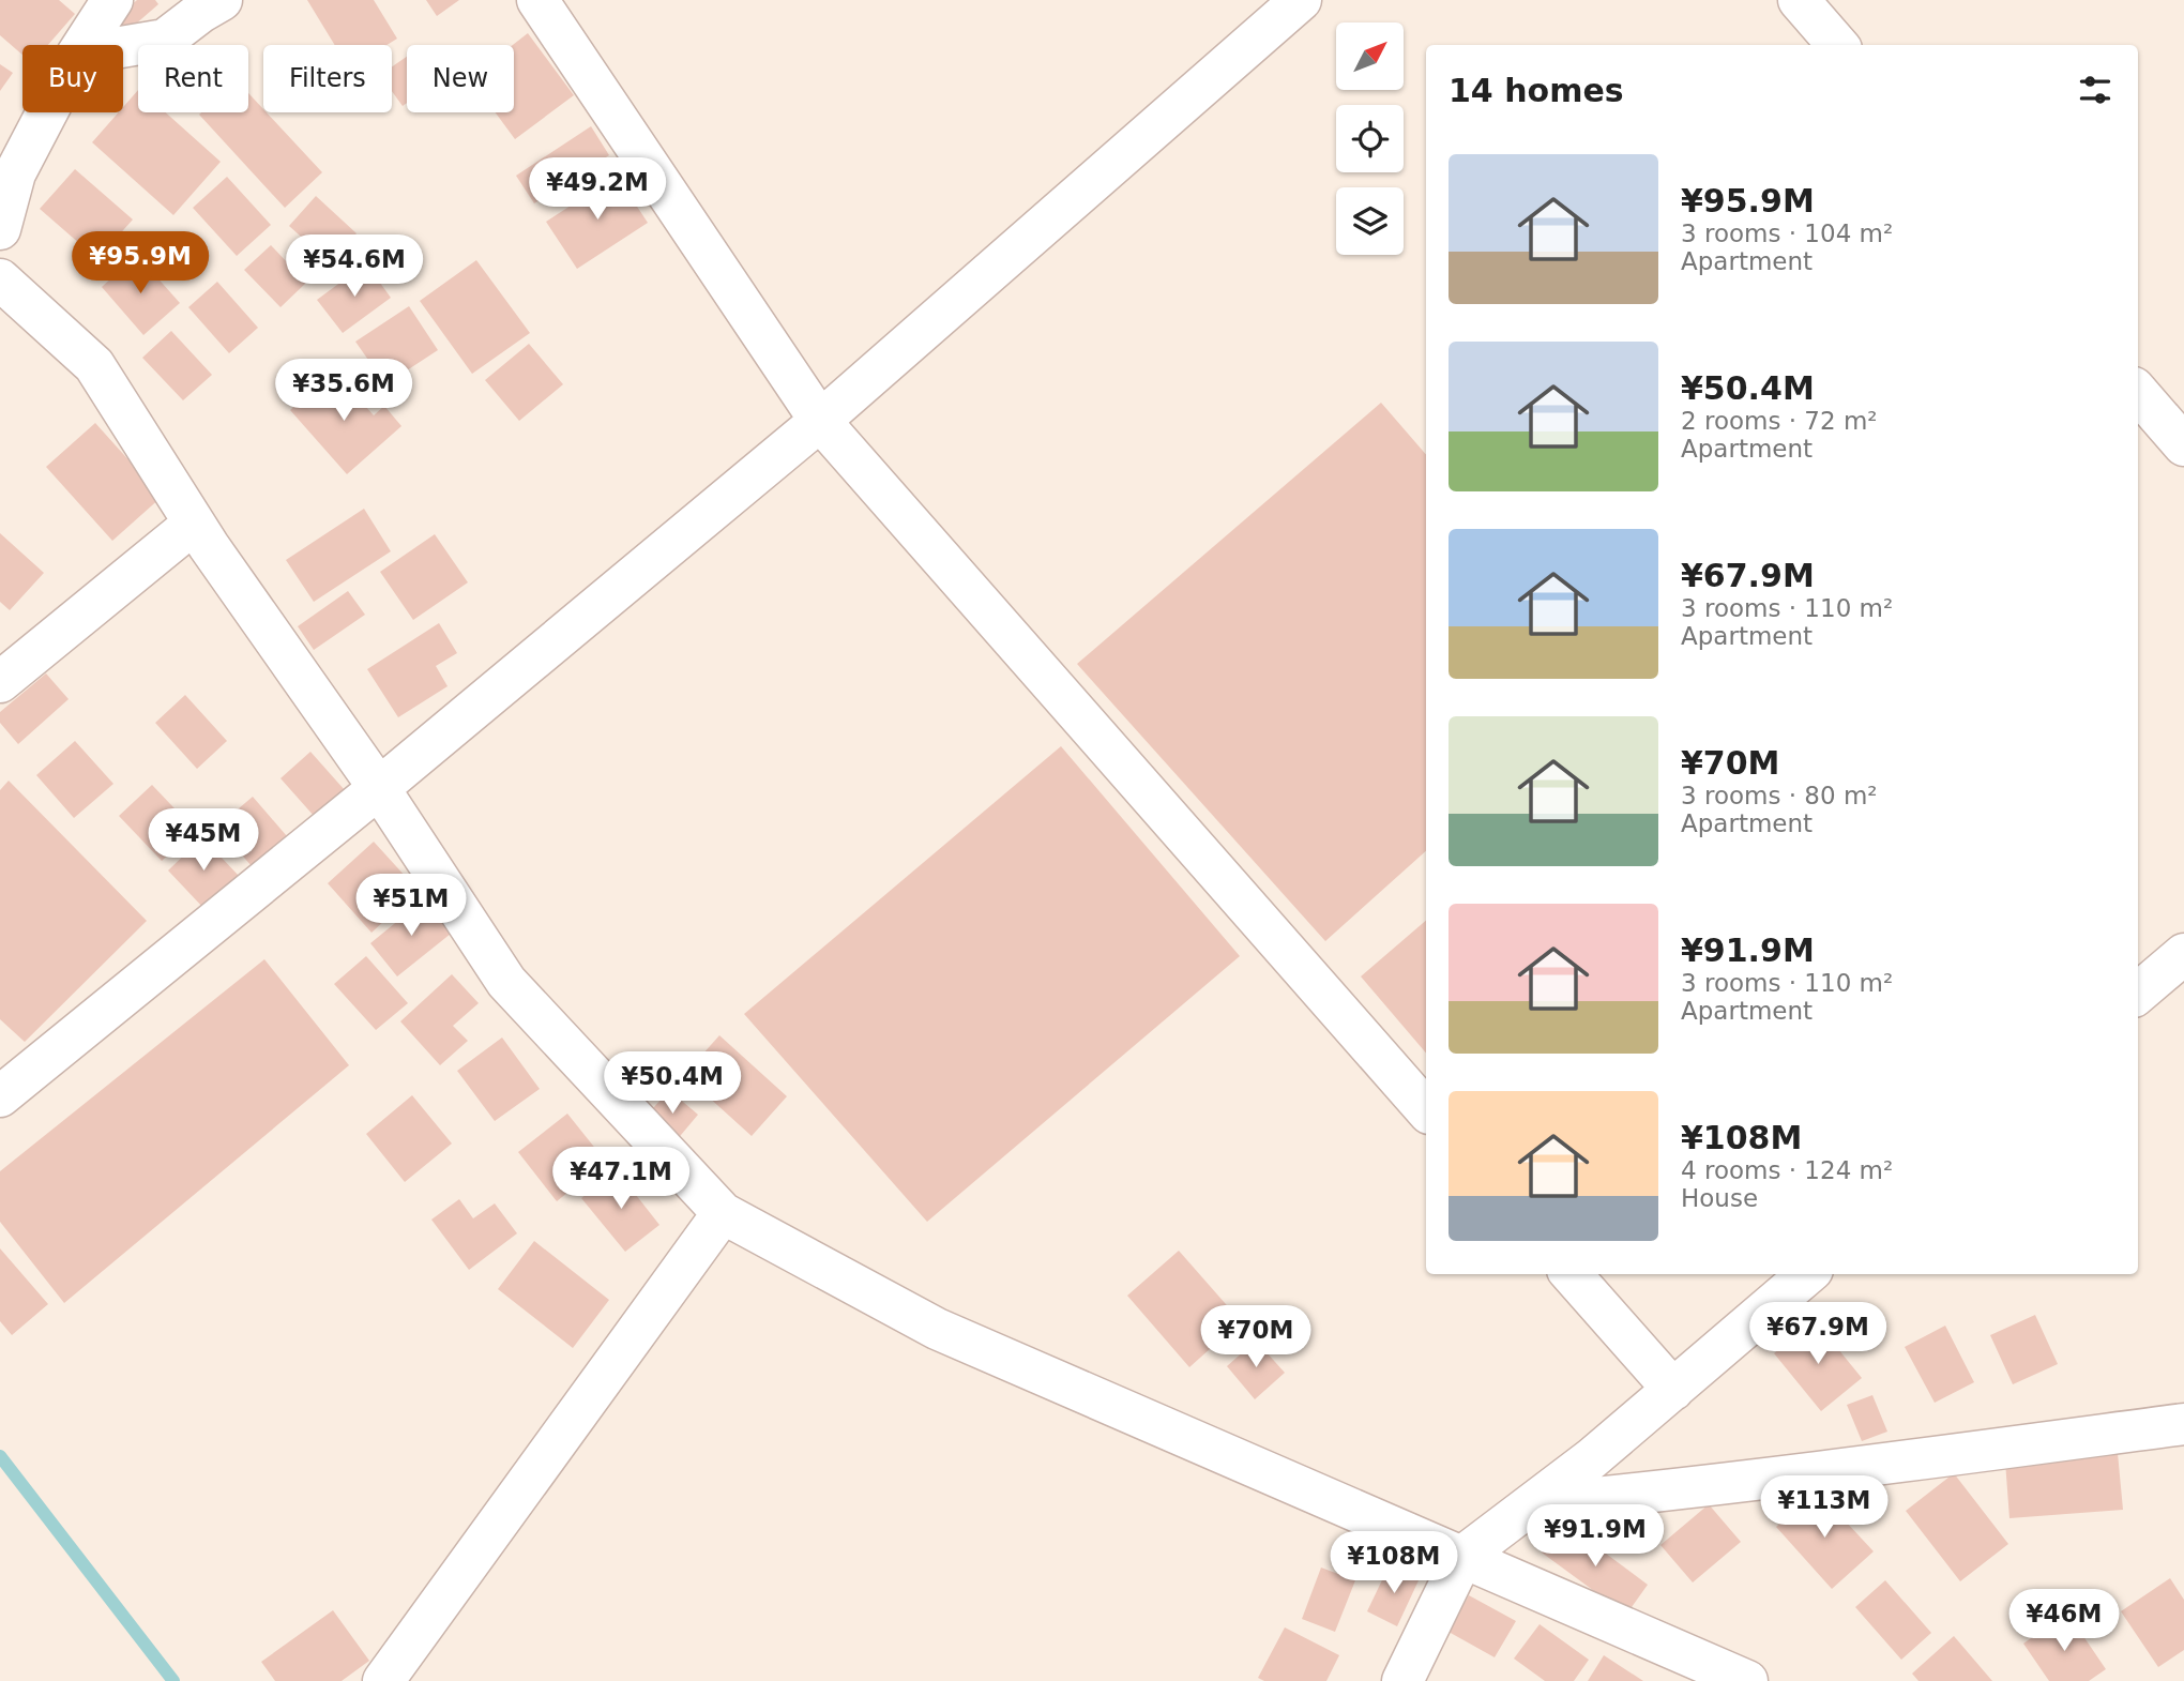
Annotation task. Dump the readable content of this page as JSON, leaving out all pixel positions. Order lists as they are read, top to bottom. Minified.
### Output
{"north":"top right","page":{"chip":["Buy","Rent","Filters","New"],"heading":"14 homes","list":[{"name":"¥95.9M","note":"3 rooms · 104 m² · Apartment"},{"name":"¥50.4M","note":"2 rooms · 72 m² · Apartment"},{"name":"¥67.9M","note":"3 rooms · 110 m² · Apartment"},{"name":"¥70M","note":"3 rooms · 80 m² · Apartment"},{"name":"¥91.9M","note":"3 rooms · 110 m² · Apartment"},{"name":"¥108M","note":"4 rooms · 124 m² · House"}],"price":["¥49.2M","¥95.9M","¥54.6M","¥35.6M","¥45M","¥51M","¥50.4M","¥47.1M","¥67.9M","¥70M","¥113M","¥91.9M","¥108M","¥46M"]}}
